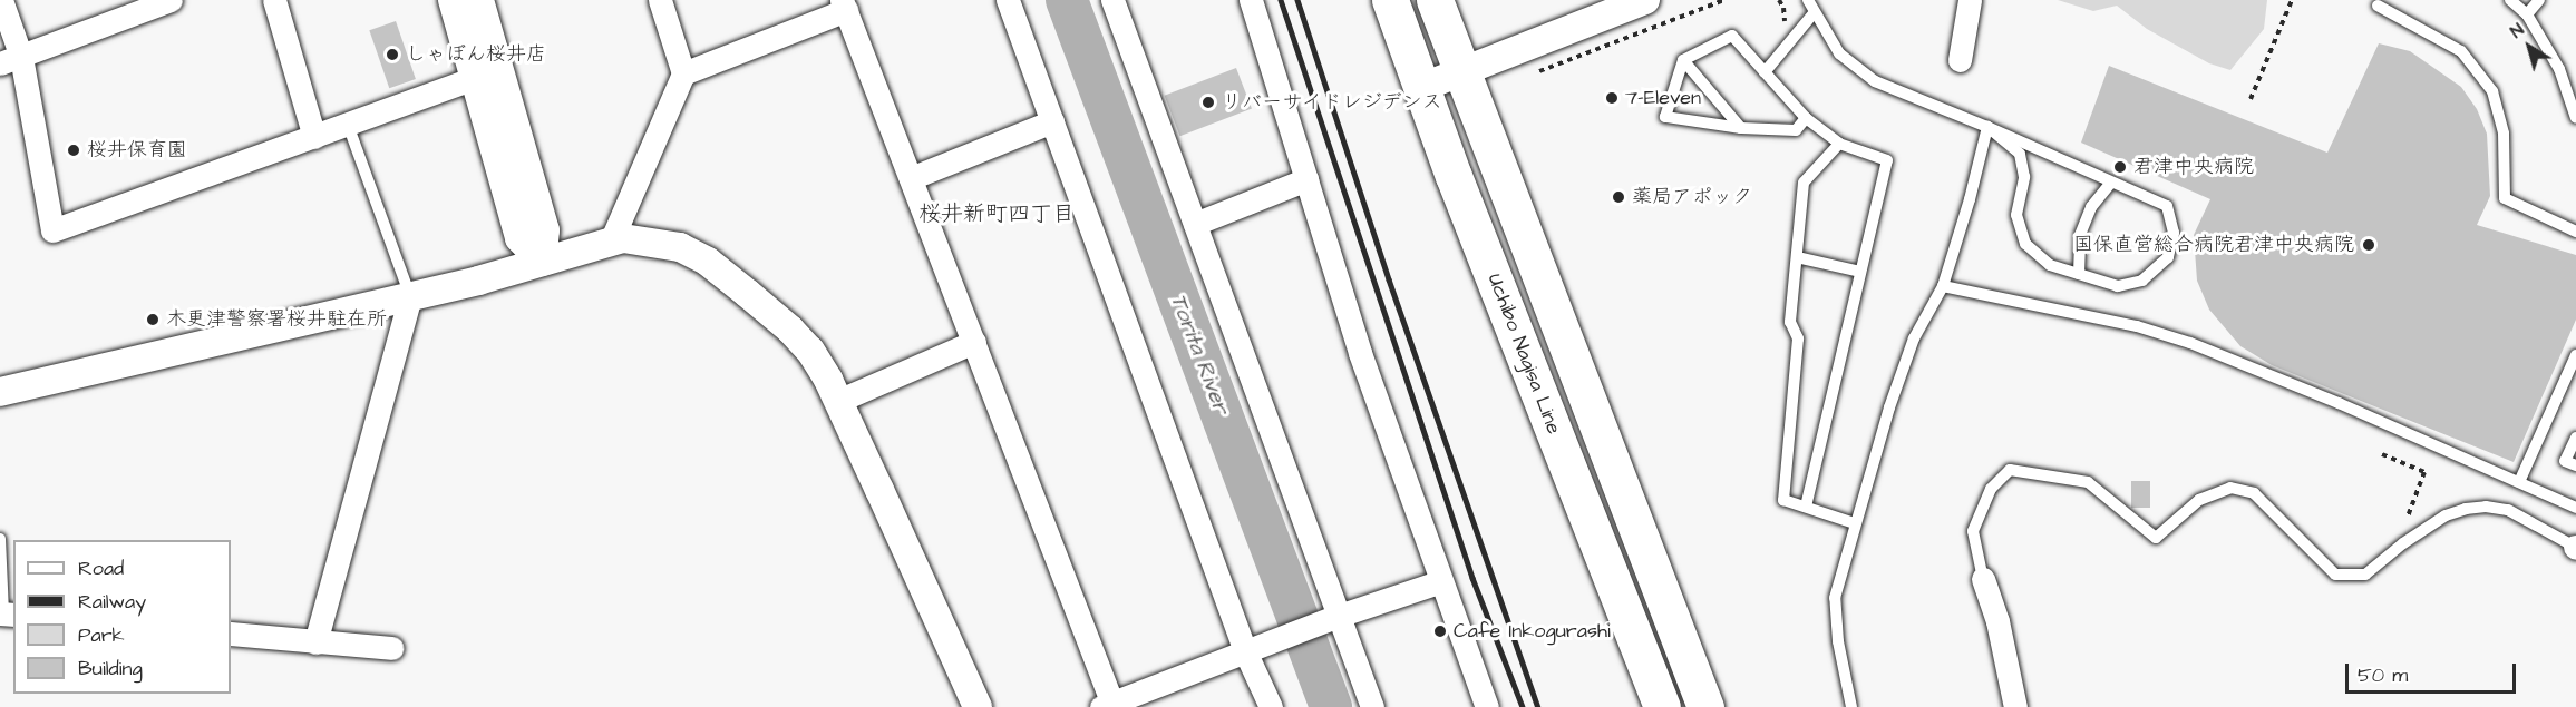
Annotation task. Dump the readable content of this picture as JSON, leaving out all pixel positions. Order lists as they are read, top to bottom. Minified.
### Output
{"streets":{"highway":["Uchibo Nagisa Line"]},"districts":["桜井新町四丁目"],"water":["Torita River"],"places":["しゃぼん桜井店","7-Eleven","リバーサイドレジデンス","桜井保育園","君津中央病院","薬局アポック","国保直営総合病院君津中央病院","木更津警察署桜井駐在所","Cafe Inkogurashi"],"legend":["Road","Railway","Park","Building"],"scale_bar":"50 m","north":"top left"}
